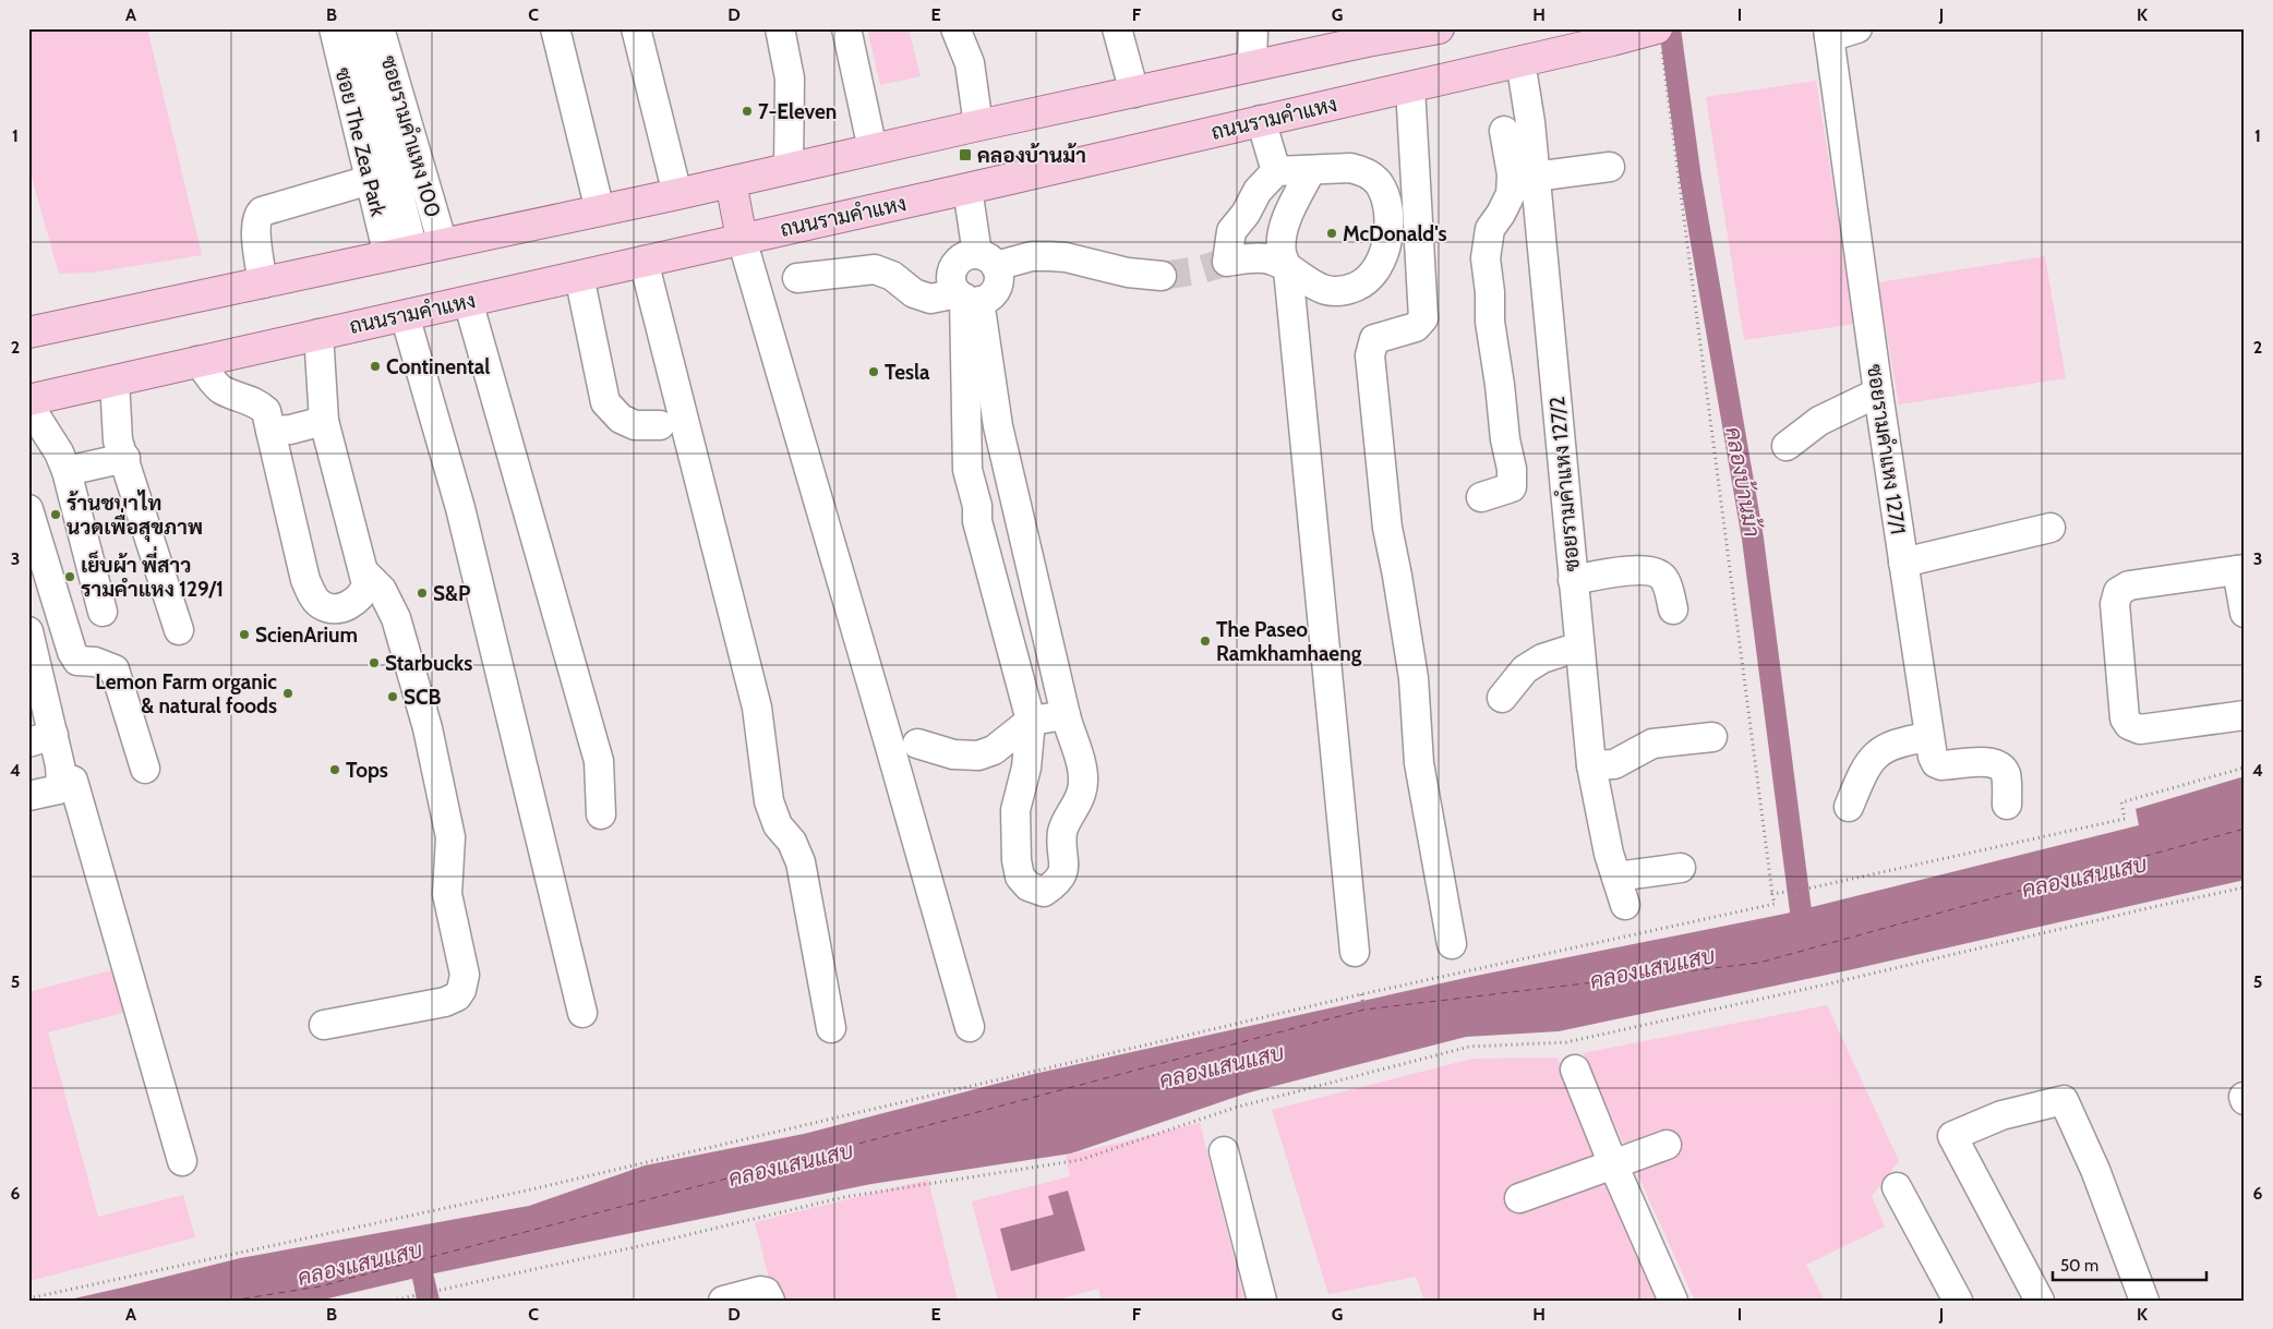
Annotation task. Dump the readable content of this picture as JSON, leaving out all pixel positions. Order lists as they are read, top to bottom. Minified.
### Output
{"streets":{"main road":["ถนนรามคำแหง"],"street":["ซอยรามคำแหง 100","ซอย The Zea Park","ซอยรามคำแหง 127/1","ซอยรามคำแหง 127/2"]},"crossings":[["ถนนรามคำแหง","ซอยรามคำแหง 127/2"],["ซอยรามคำแหง 100","ซอย The Zea Park"]],"water":["คลองบ้านม้า","คลองแสนแสบ"],"places":{"other":["7-Eleven","McDonald's","Continental","Tesla","ร้านชบาไท นวดเพื่อสุขภาพ","เย็บผ้า พี่สาว รามคำแหง 129/1","S&P","ScienArium","The Paseo Ramkhamhaeng","Starbucks","Lemon Farm organic & natural foods","SCB","Tops"],"transit":["คลองบ้านม้า"]},"scale_bar":"50 m","grid":{"columns":["A","B","C","D","E","F","G","H","I","J","K"],"rows":["1","2","3","4","5","6"]}}
